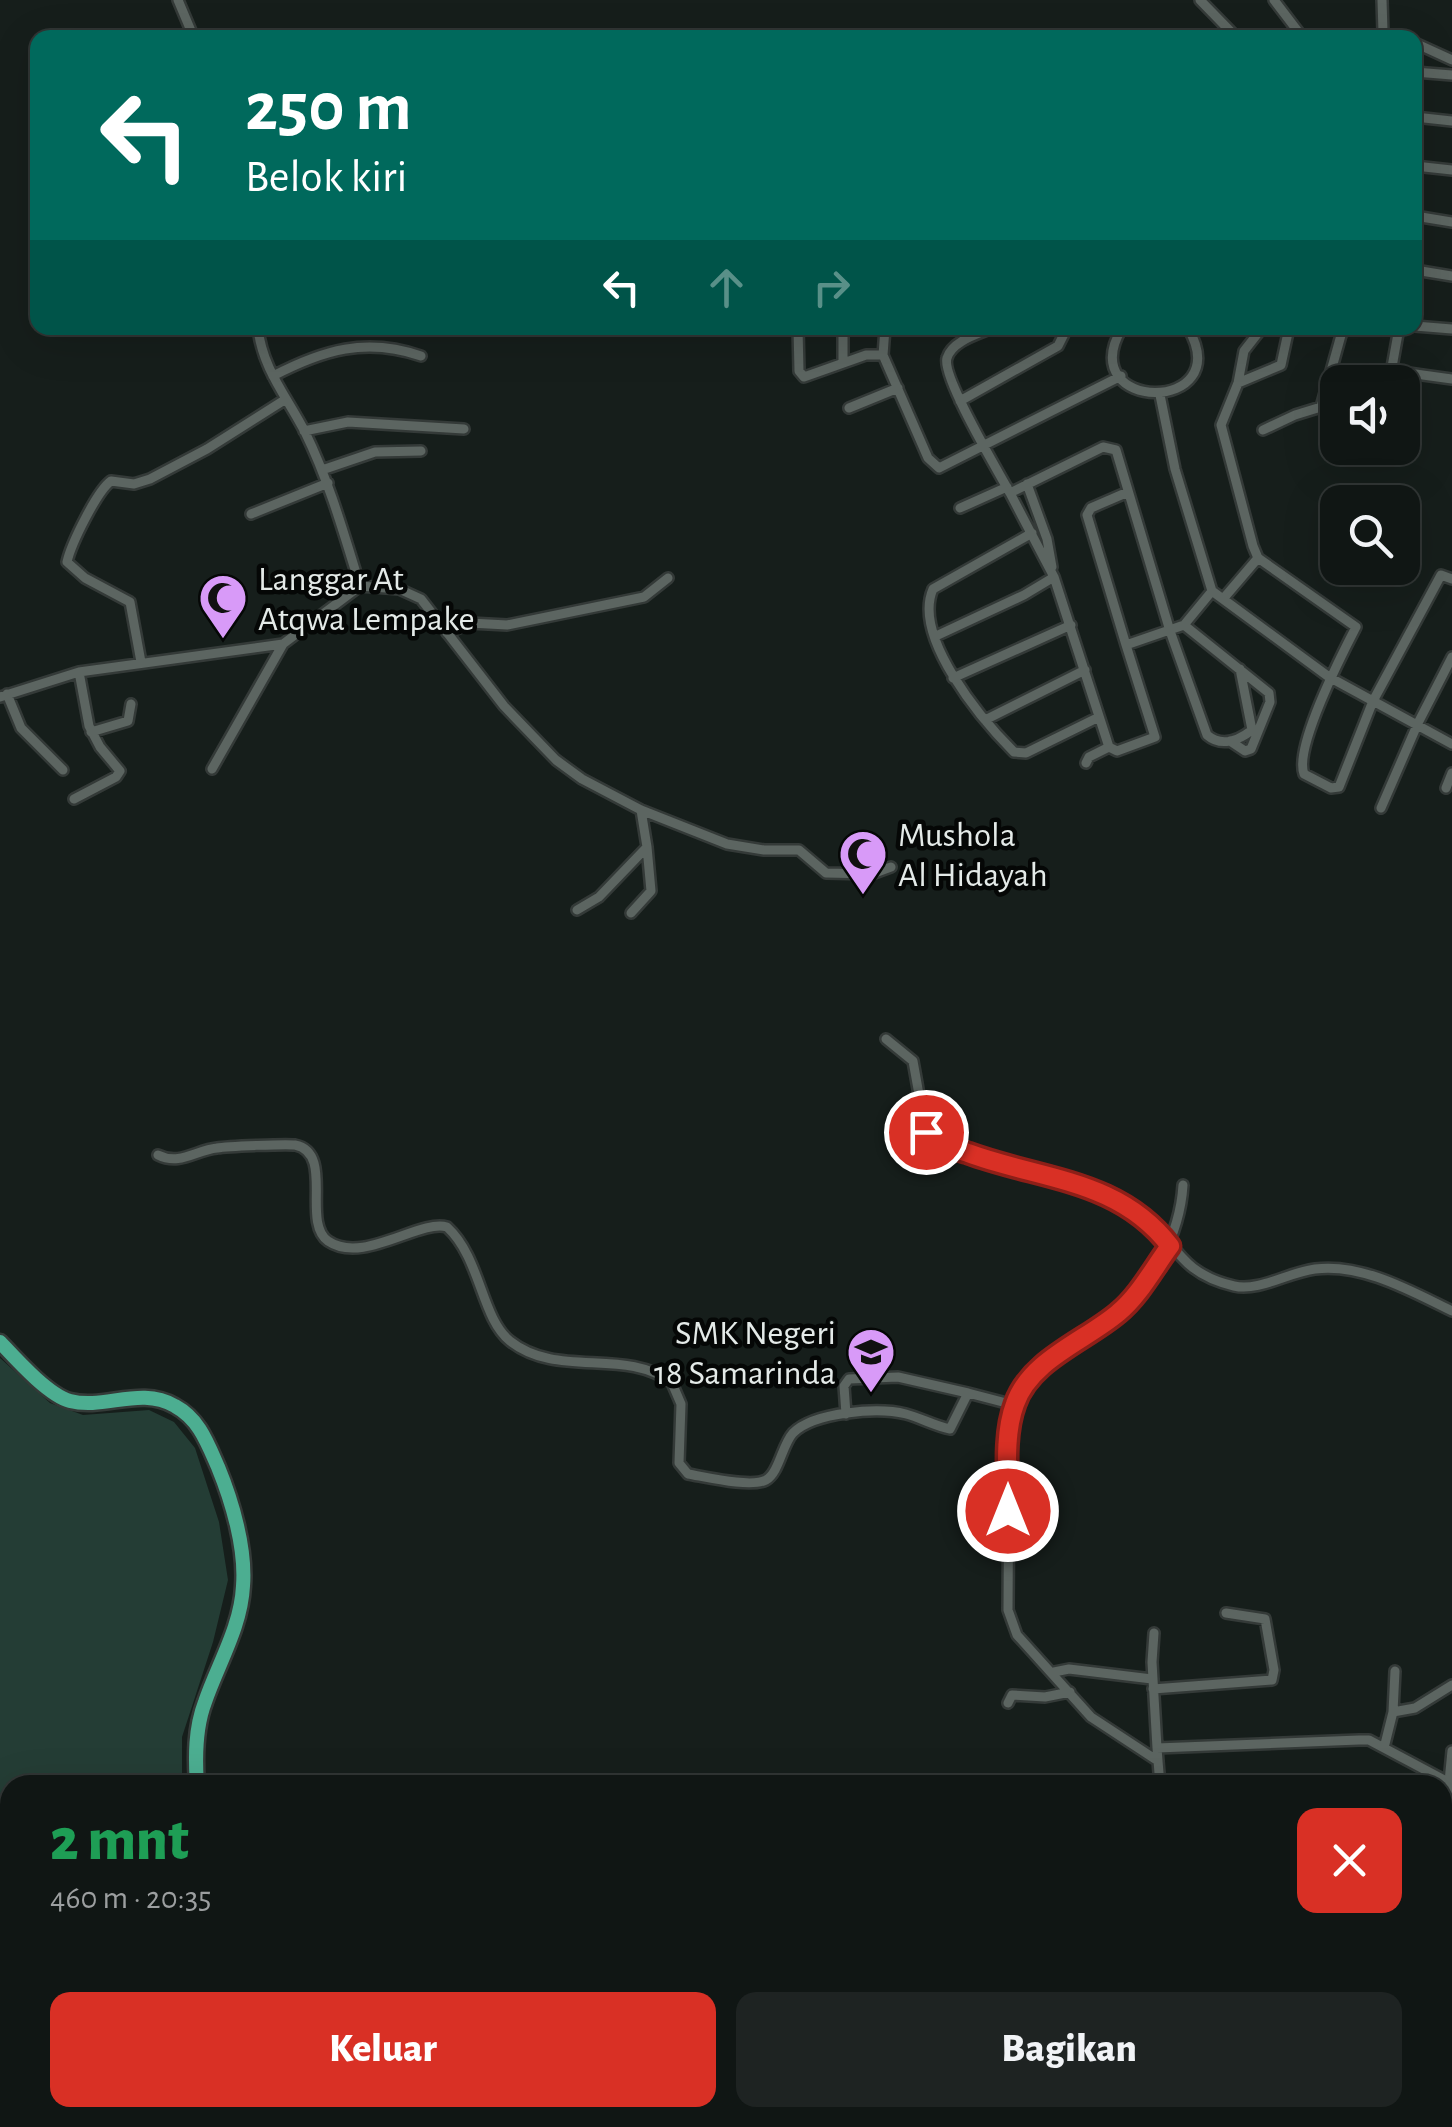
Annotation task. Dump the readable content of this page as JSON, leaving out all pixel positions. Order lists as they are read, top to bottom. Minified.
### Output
{"places":{"mosque":["Langgar At Atqwa Lempake","Mushola Al Hidayah"],"school or university":["SMK Negeri 18 Samarinda"]},"page":{"turn":["250 m","Belok kiri"],"heading":["2 mnt","460 m · 20:35"],"buttons":["Keluar","Bagikan"]}}
